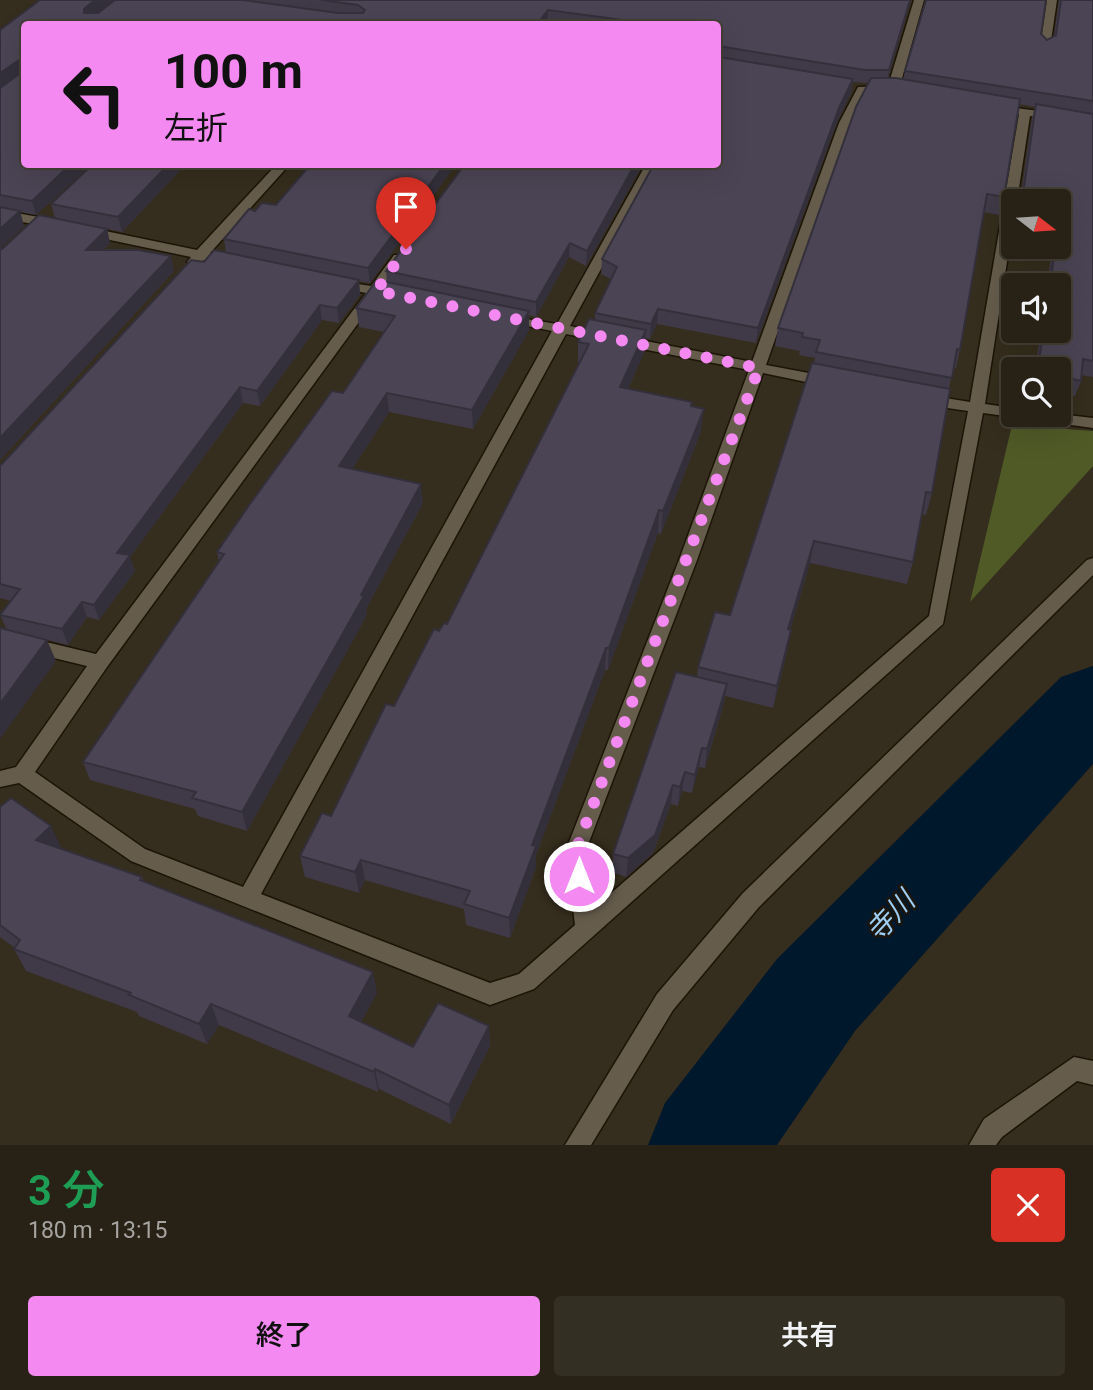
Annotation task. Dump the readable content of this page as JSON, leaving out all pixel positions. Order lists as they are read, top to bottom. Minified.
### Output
{"water":["寺川"],"north":"right","page":{"turn":["100 m","左折"],"heading":["3 分","180 m · 13:15"],"buttons":["終了","共有"]}}
